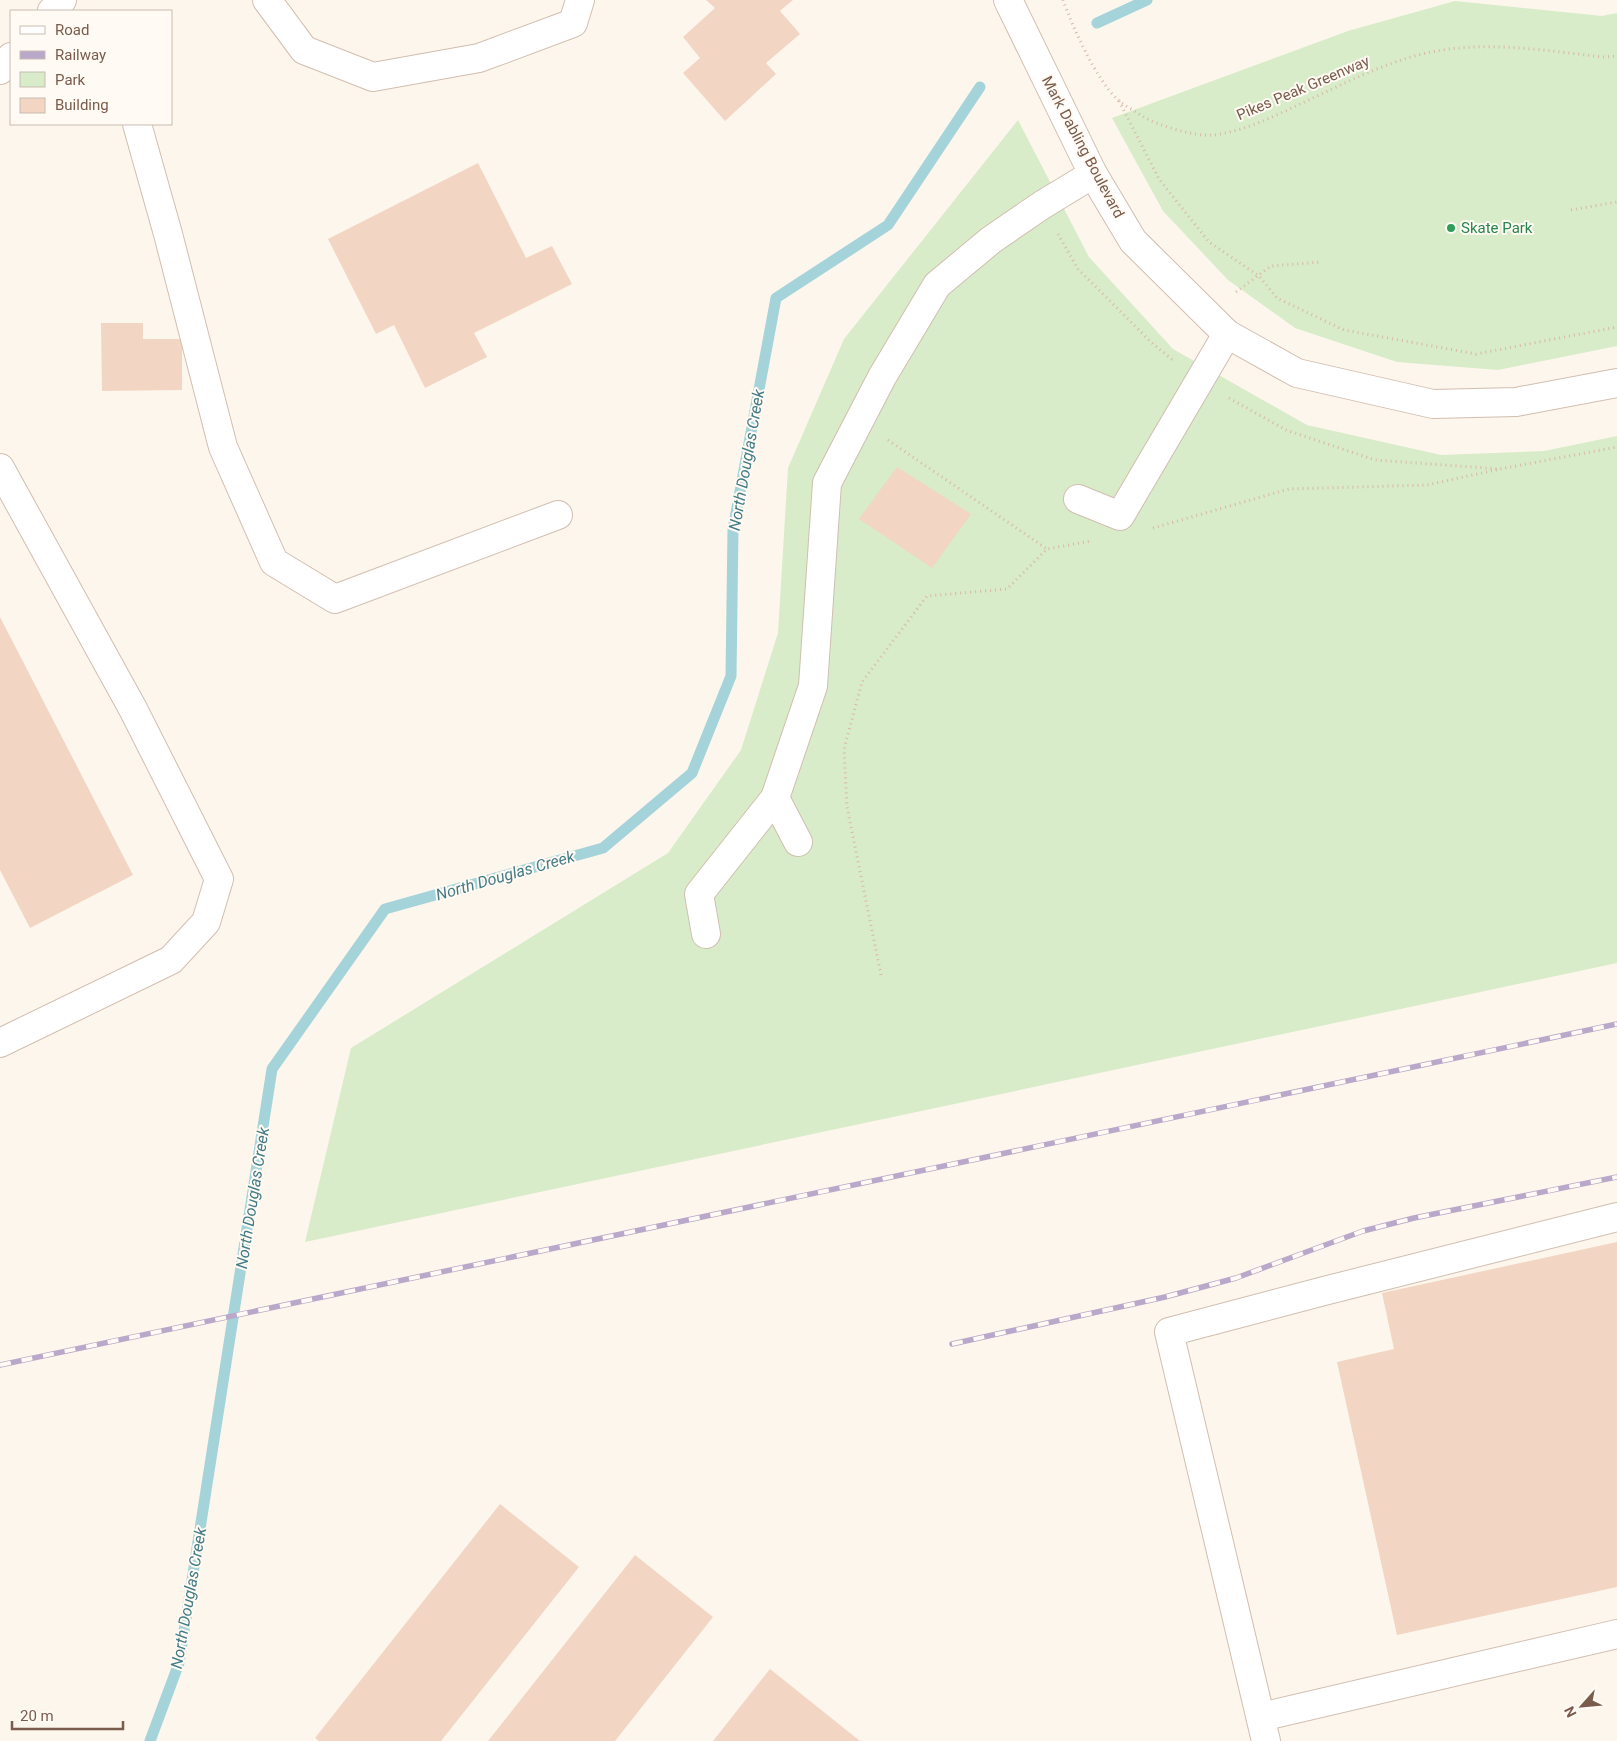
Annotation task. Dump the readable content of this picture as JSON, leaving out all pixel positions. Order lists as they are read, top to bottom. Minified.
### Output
{"streets":{"street":["Mark Dabling Boulevard"],"path":["Pikes Peak Greenway"]},"water":["North Douglas Creek"],"places":["Skate Park"],"legend":["Road","Railway","Park","Building"],"scale_bar":"20 m","north":"bottom left"}
